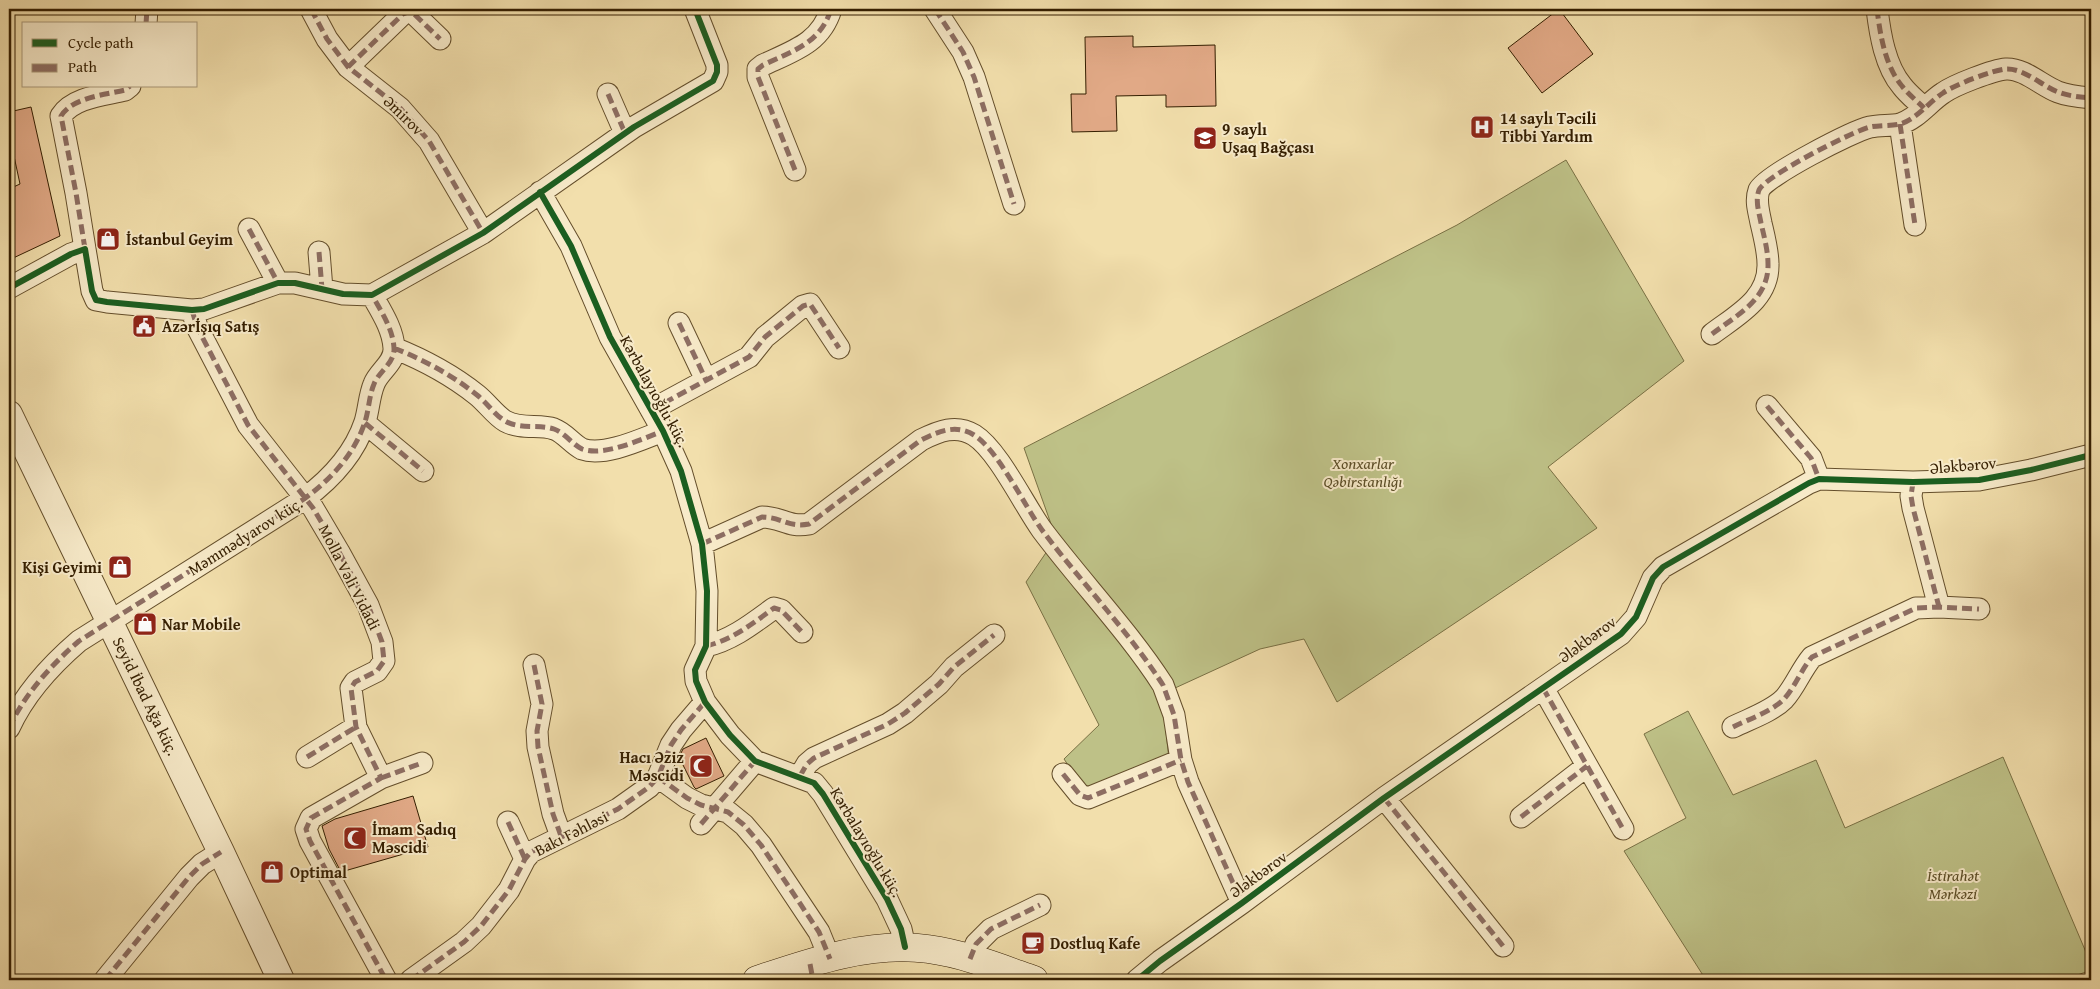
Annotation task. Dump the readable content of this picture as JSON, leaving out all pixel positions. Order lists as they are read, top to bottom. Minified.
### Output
{"streets":{"street":["Əmirov","Kərbalayıoğlu küç.","Ələkbərov","Məmmədyarov küç.","Molla Vəli Vidadi","Seyid İbad Ağa küç.","Bakı Fəhləsi"]},"crossings":[["Kərbalayıoğlu küç.","Bakı Fəhləsi"],["Məmmədyarov küç.","Molla Vəli Vidadi"],["Məmmədyarov küç.","Seyid İbad Ağa küç."]],"parks":["Xonxarlar Qəbirstanlığı","İstirahət Mərkəzi"],"places":{"hospital":["14 saylı Təcili Tibbi Yardım"],"school or university":["9 saylı Uşaq Bağçası"],"shop":["İstanbul Geyim","Kişi Geyimi","Nar Mobile","Optimal"],"public building":["Azərİşıq Satış"],"mosque":["Hacı Əziz Məscidi","İmam Sadıq Məscidi"],"cafe":["Dostluq Kafe"]},"legend":["Cycle path","Path"]}
